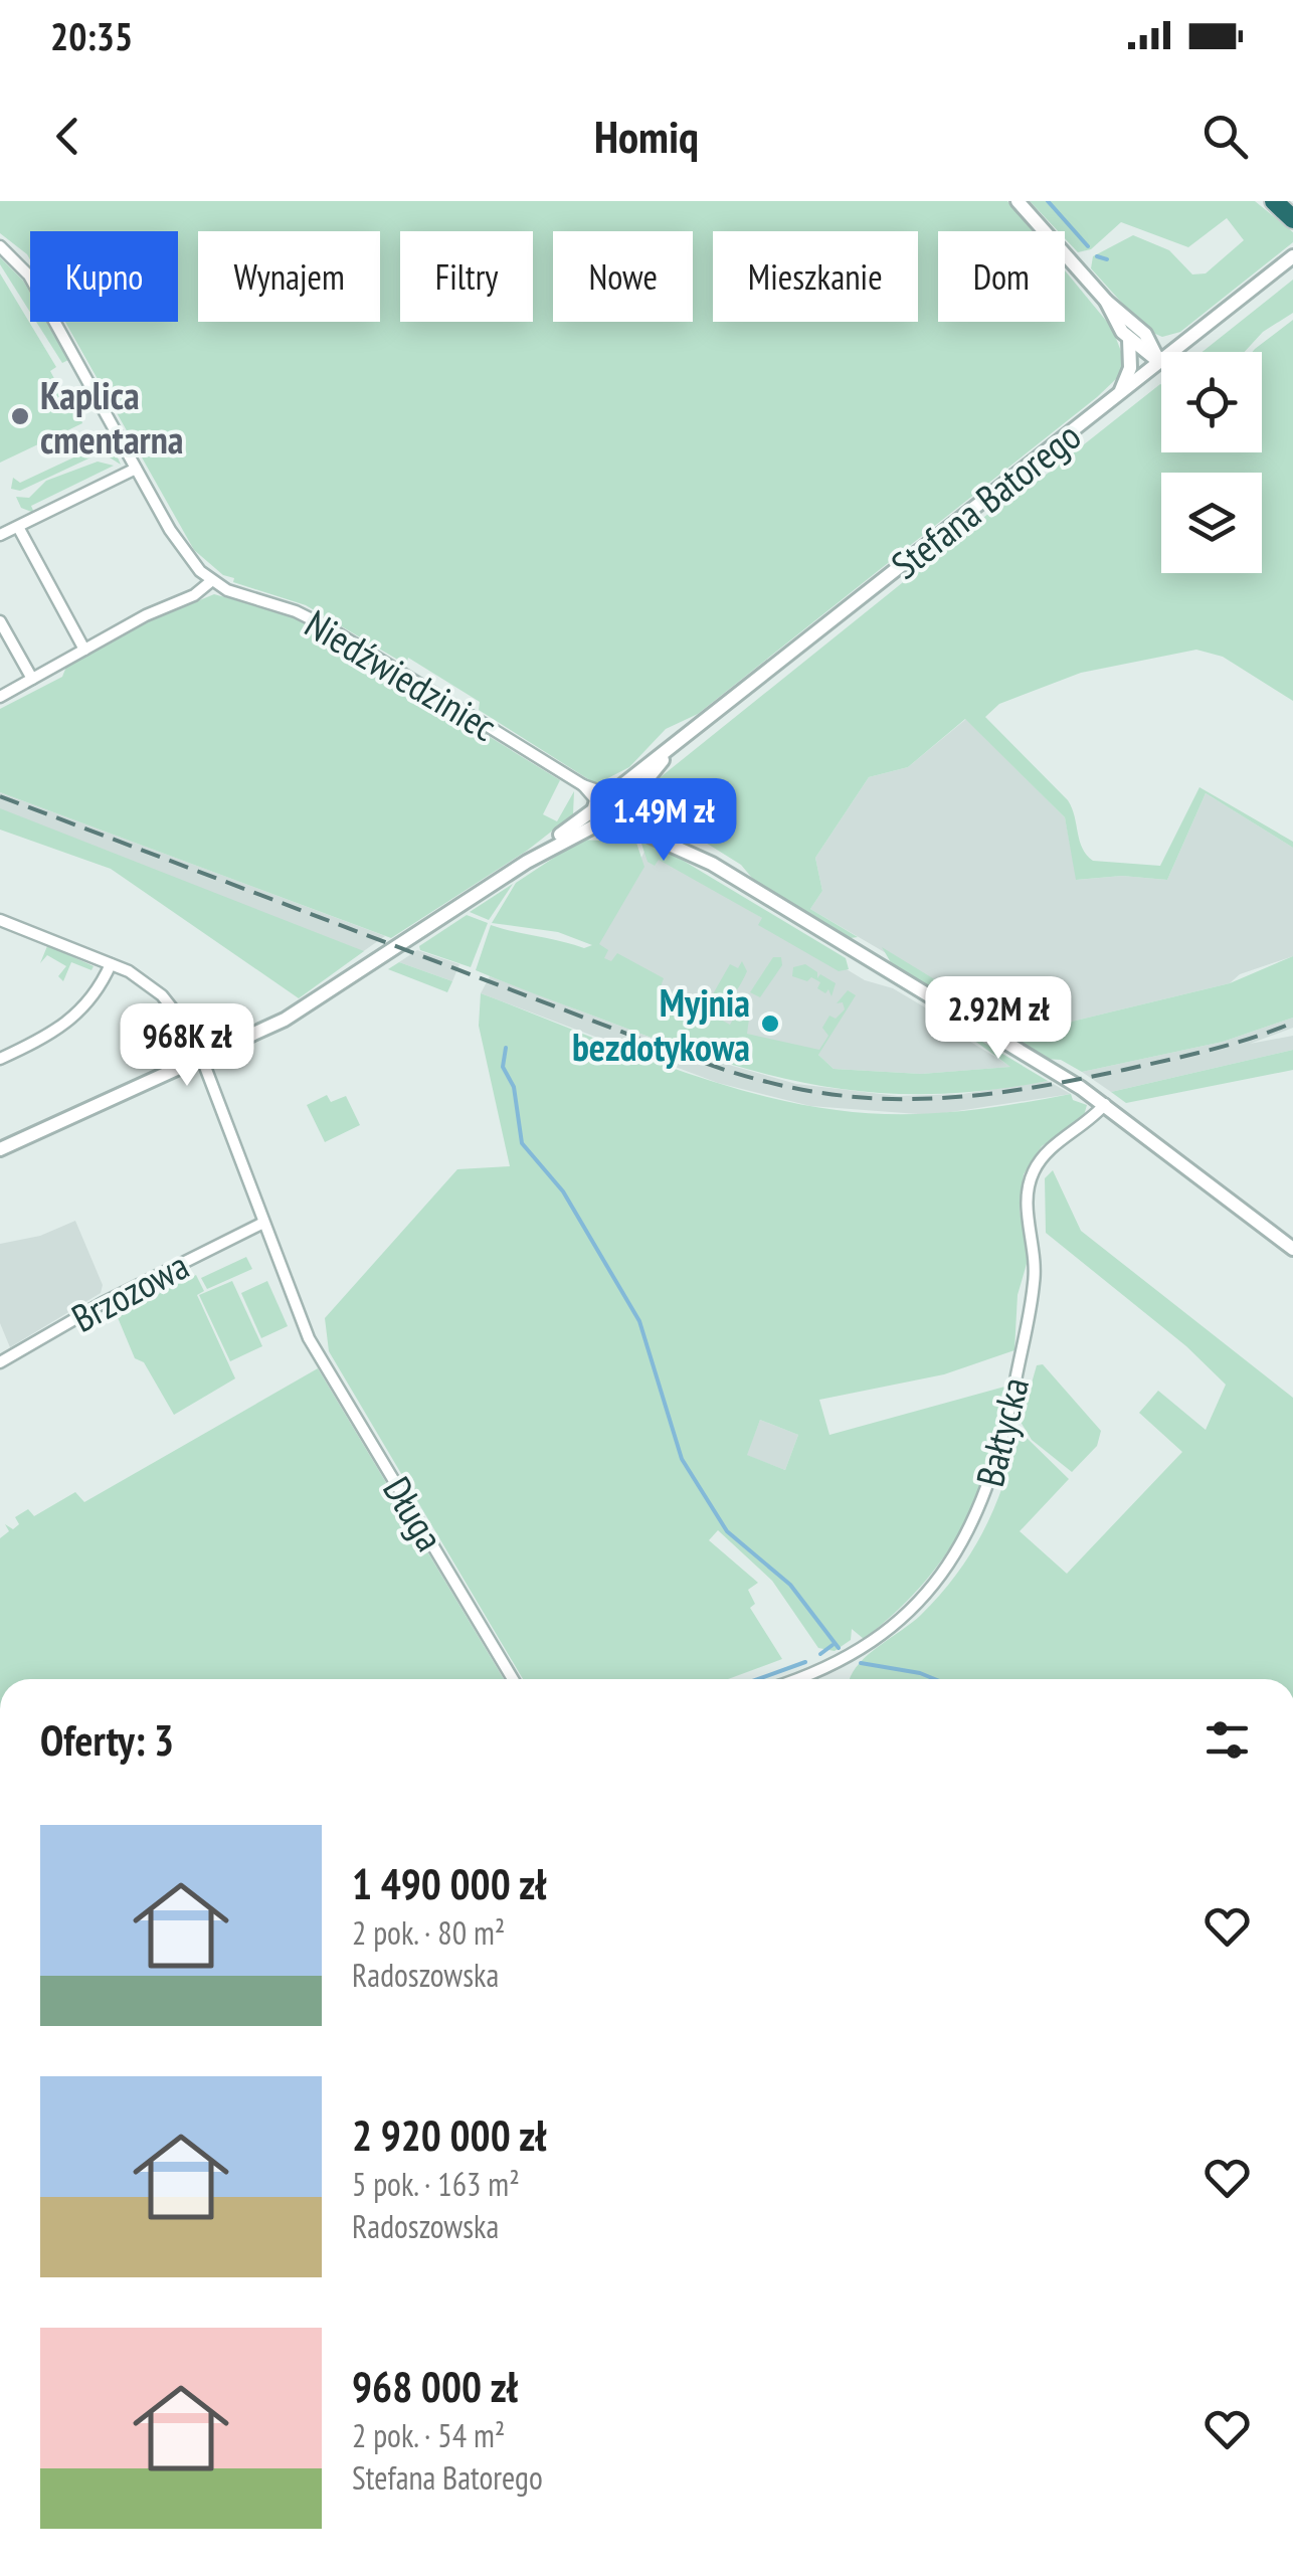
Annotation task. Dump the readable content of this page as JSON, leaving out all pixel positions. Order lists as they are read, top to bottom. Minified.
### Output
{"streets":{"street":["Stefana Batorego","Niedźwiedziniec","Brzozowa","Bałtycka","Długa"]},"crossings":[["Stefana Batorego","Niedźwiedziniec"],["Brzozowa","Długa"]],"places":["Kaplica cmentarna","Myjnia bezdotykowa"],"page":{"status":"20:35","header":"Homiq","chip":["Kupno","Wynajem","Filtry","Nowe","Mieszkanie","Dom"],"price":["1.49M zł","2.92M zł","968K zł"],"heading":"Oferty: 3","list":[{"name":"1 490 000 zł","note":"2 pok. · 80 m² · Radoszowska"},{"name":"2 920 000 zł","note":"5 pok. · 163 m² · Radoszowska"},{"name":"968 000 zł","note":"2 pok. · 54 m² · Stefana Batorego"}]}}
